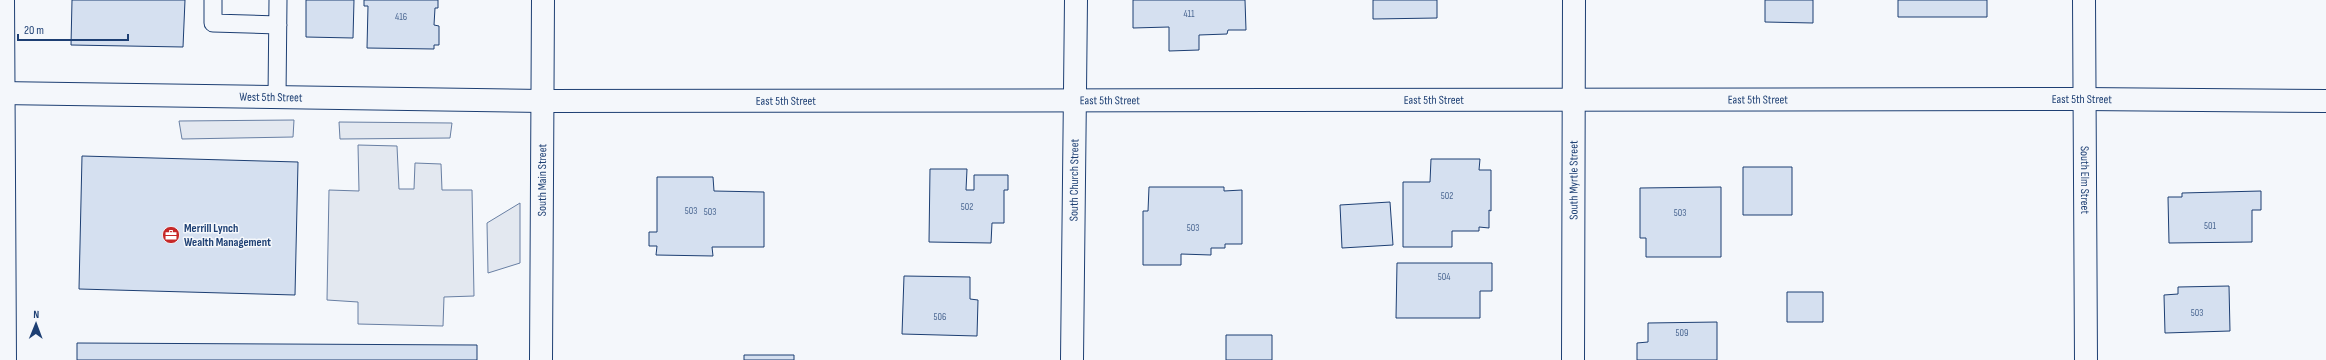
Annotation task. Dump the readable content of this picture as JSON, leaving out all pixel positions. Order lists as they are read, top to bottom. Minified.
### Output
{"streets":{"street":["West 5th Street","East 5th Street","South Main Street","South Church Street","South Myrtle Street","South Elm Street"]},"crossings":[["West 5th Street","East 5th Street"],["West 5th Street","South Main Street"],["East 5th Street","South Main Street"],["East 5th Street","South Church Street"],["East 5th Street","South Myrtle Street"],["East 5th Street","South Elm Street"]],"places":{"office":["Merrill Lynch Wealth Management"]},"house_numbers":["411","416","502","502","503","503","503","501","503","504","503","506","509"],"scale_bar":"20 m","north":"top"}
